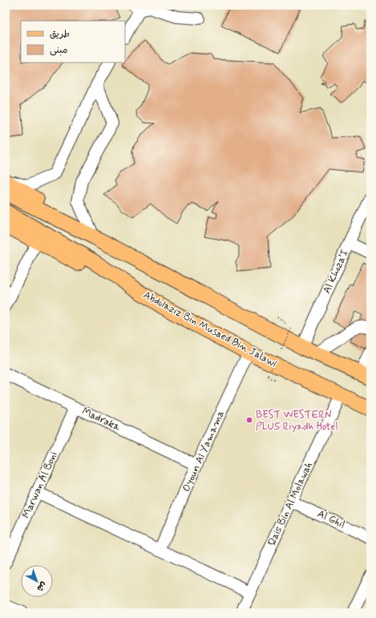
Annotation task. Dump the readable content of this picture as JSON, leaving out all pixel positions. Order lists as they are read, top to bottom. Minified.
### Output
{"streets":{"main road":["Abdulaziz Bin Musaed Bin Jalawi"],"street":["Al Khoza'I","Madraka","Oyoun Al Yamama","Marwan Al Boni","Qais Bin Al Molawah","Al Ghil"]},"crossings":[["Abdulaziz Bin Musaed Bin Jalawi","Oyoun Al Yamama"],["Abdulaziz Bin Musaed Bin Jalawi","Qais Bin Al Molawah"],["Madraka","Oyoun Al Yamama"],["Madraka","Marwan Al Boni"],["Qais Bin Al Molawah","Al Ghil"]],"places":["BEST WESTERN PLUS Riyadh Hotel"],"legend":["طريق","مبنى"],"north":"bottom right"}
